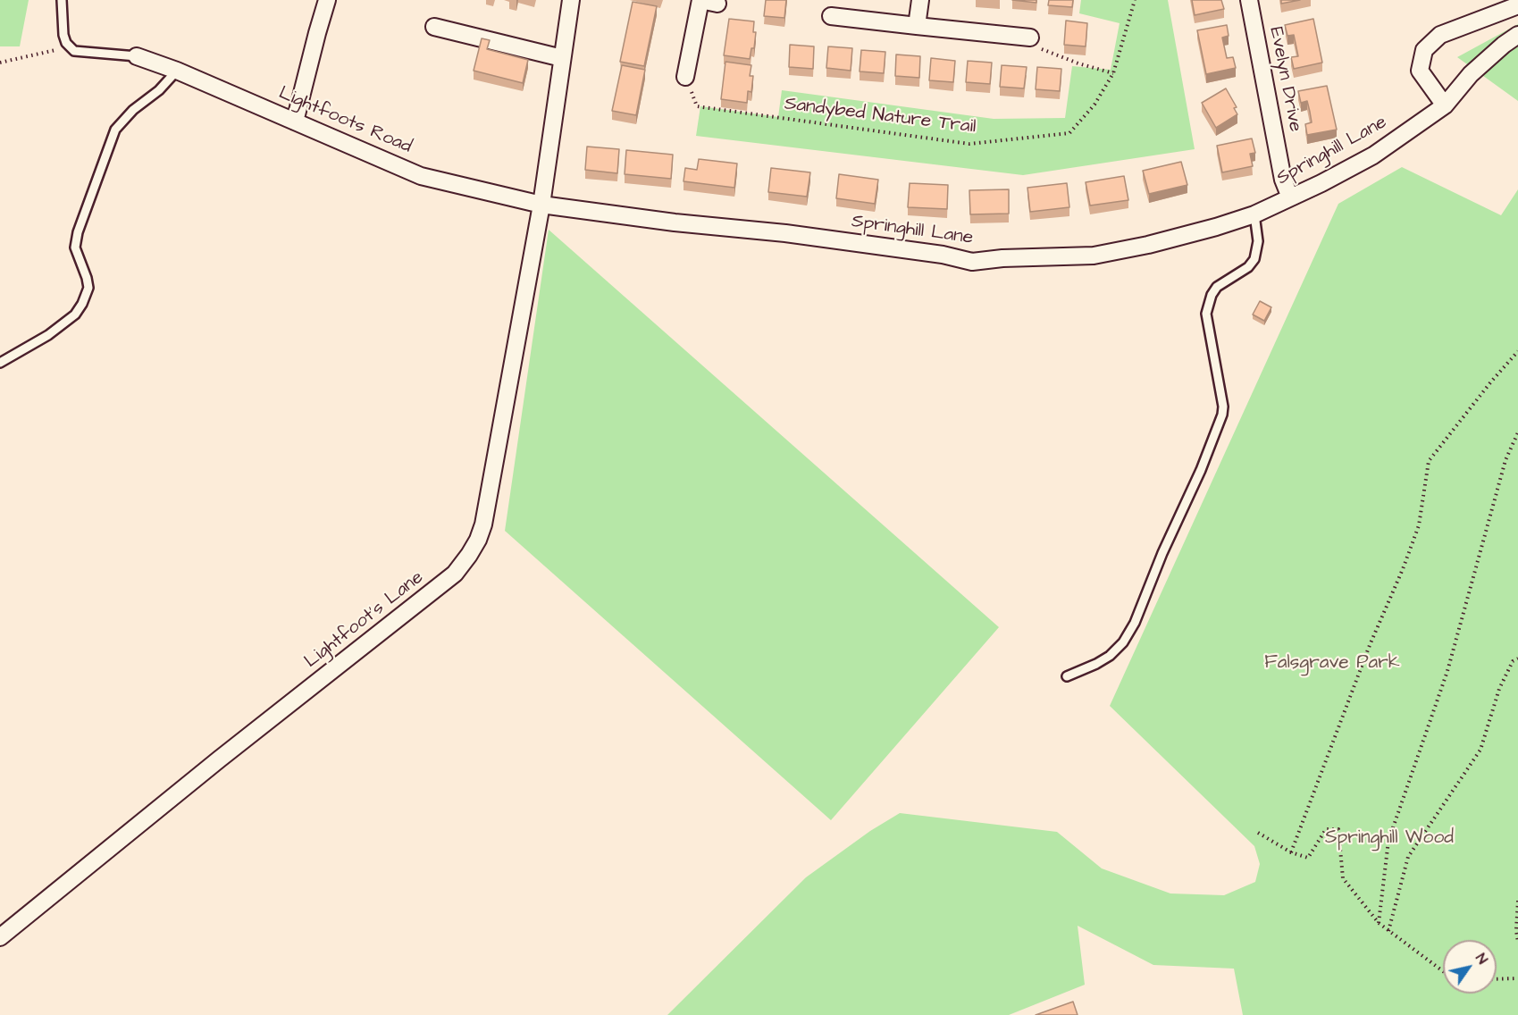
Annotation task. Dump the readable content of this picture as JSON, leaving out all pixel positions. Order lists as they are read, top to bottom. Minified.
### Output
{"streets":{"street":["Evelyn Drive","Lightfoots Road","Springhill Lane","Lightfoot's Lane"],"path":["Sandybed Nature Trail"]},"crossings":[["Evelyn Drive","Springhill Lane"],["Lightfoots Road","Springhill Lane"],["Lightfoots Road","Lightfoot's Lane"],["Springhill Lane","Lightfoot's Lane"]],"parks":["Falsgrave Park","Springhill Wood"],"north":"top right"}
